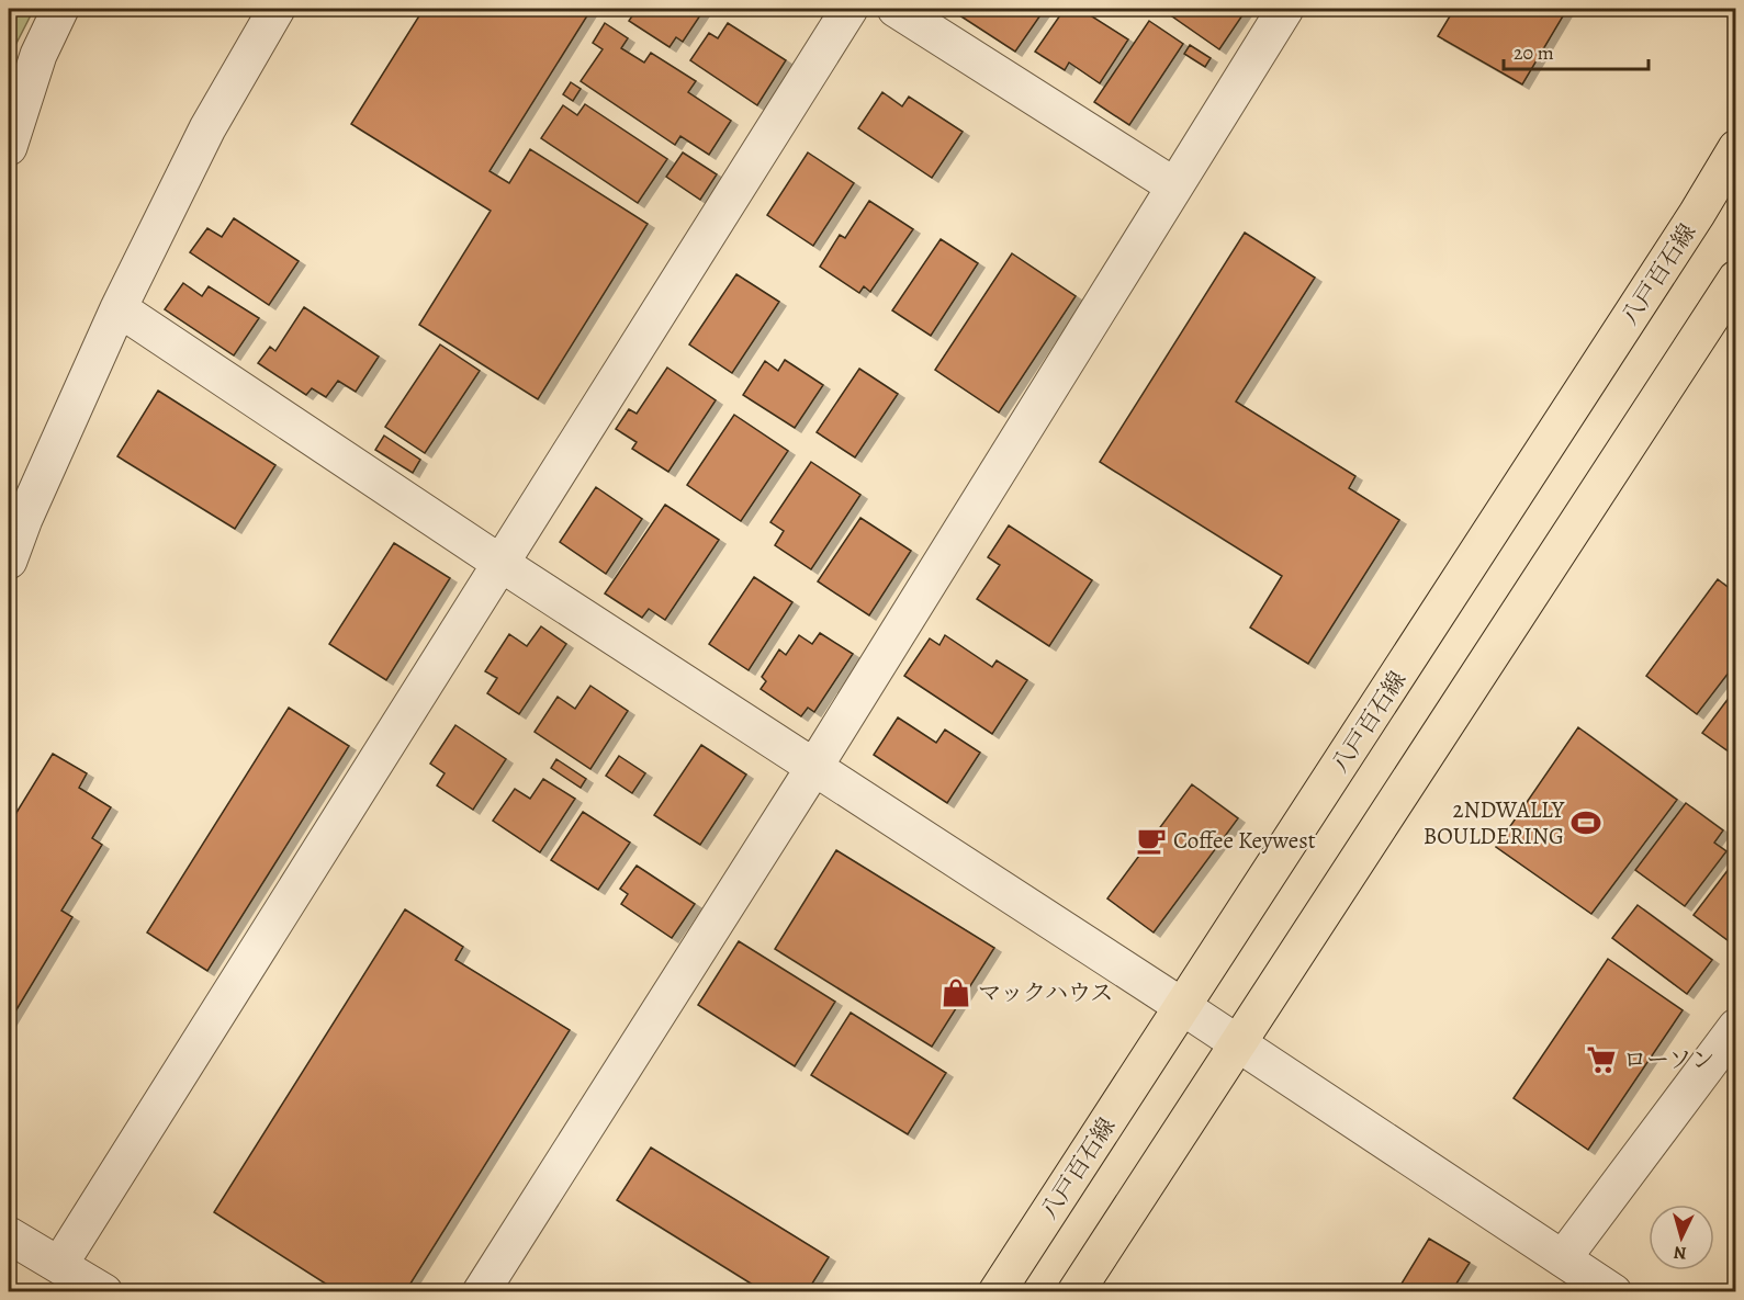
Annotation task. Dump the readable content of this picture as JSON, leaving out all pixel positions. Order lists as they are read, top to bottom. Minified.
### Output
{"streets":{"main road":["八戸百石線"]},"places":{"sports":["2NDWALLY BOULDERING"],"cafe":["Coffee Keywest"],"shop":["マックハウス"],"supermarket":["ローソン"]},"scale_bar":"20 m","north":"bottom"}
